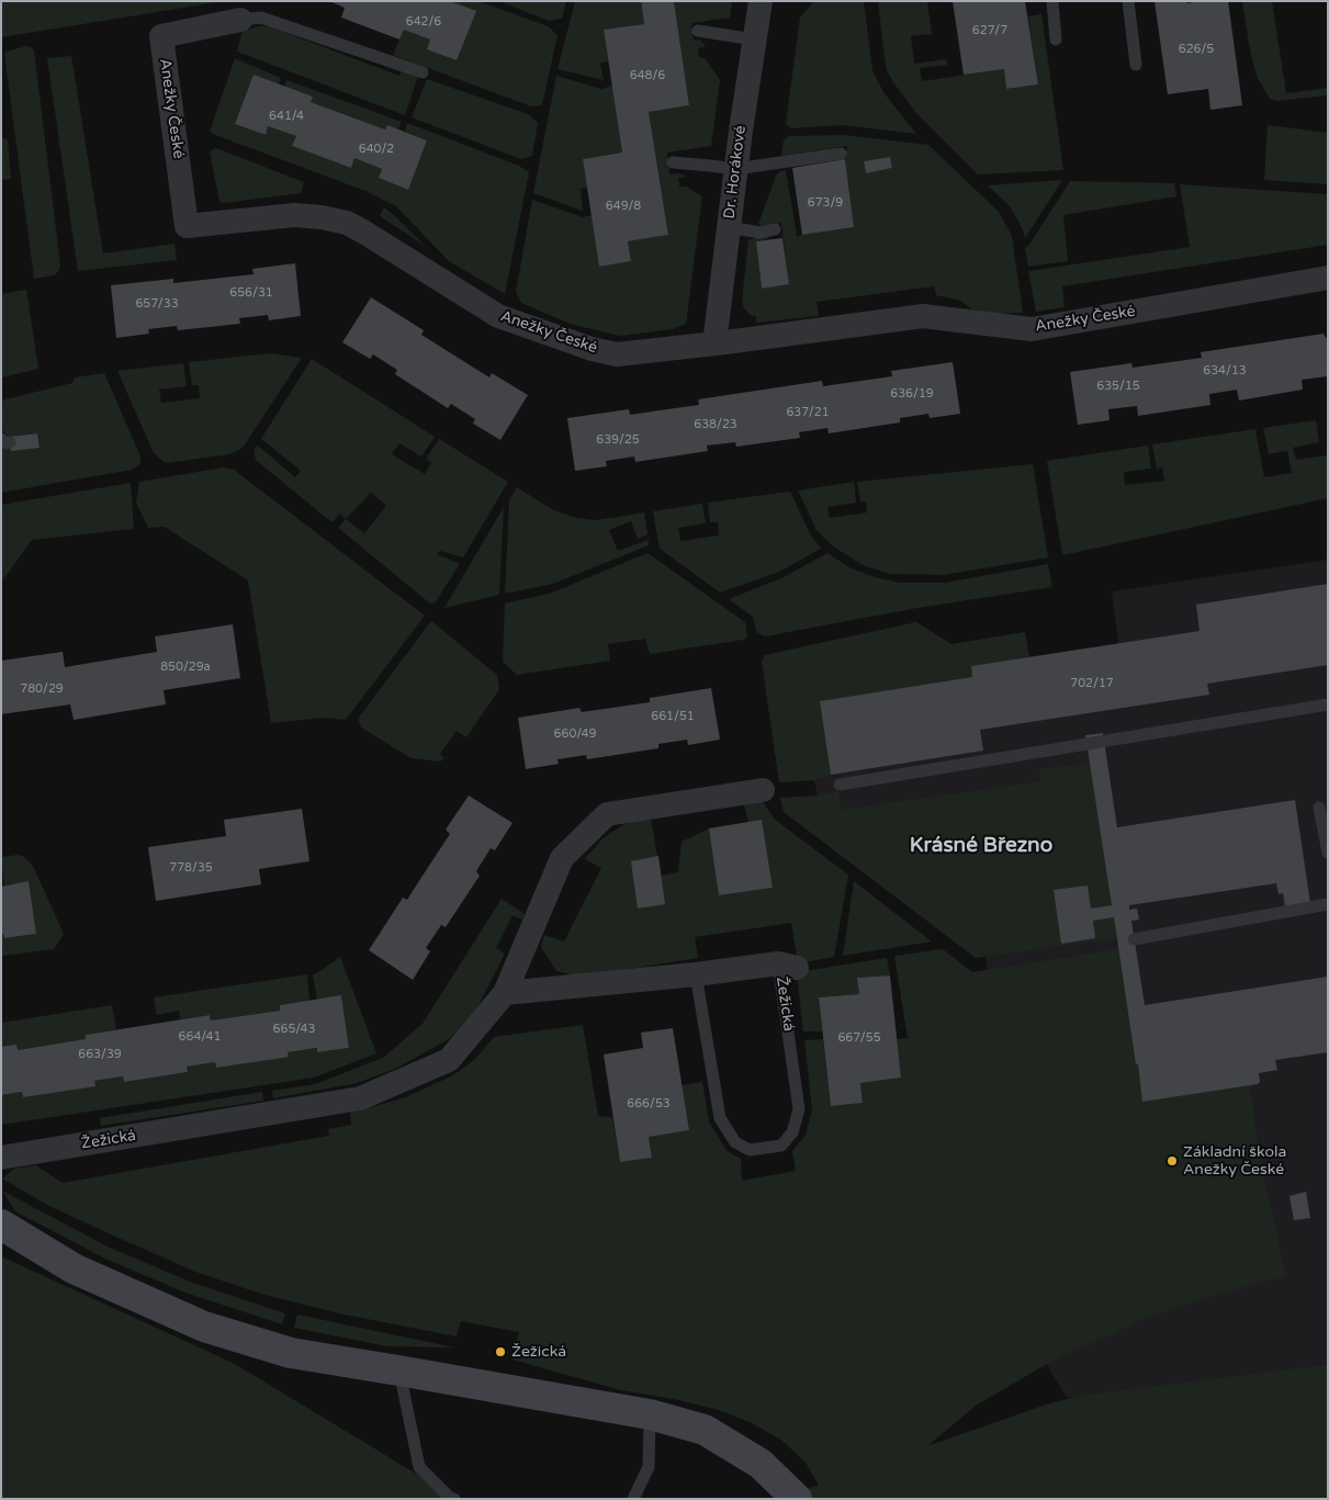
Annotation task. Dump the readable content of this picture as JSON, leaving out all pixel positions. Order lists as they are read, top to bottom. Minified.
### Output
{"streets":{"street":["Anežky České","Dr. Horákové","Žežická"]},"crossings":[["Anežky České","Dr. Horákové"]],"districts":["Krásné Březno"],"places":["Základní škola Anežky České","Žežická"],"house_numbers":["642/6","627/7","626/5","648/6","641/4","640/2","673/9","649/8","656/31","657/33","634/13","635/15","636/19","637/21","638/23","639/25","850/29a","702/17","780/29","661/51","660/49","778/35","665/43","664/41","667/55","663/39","666/53"]}
